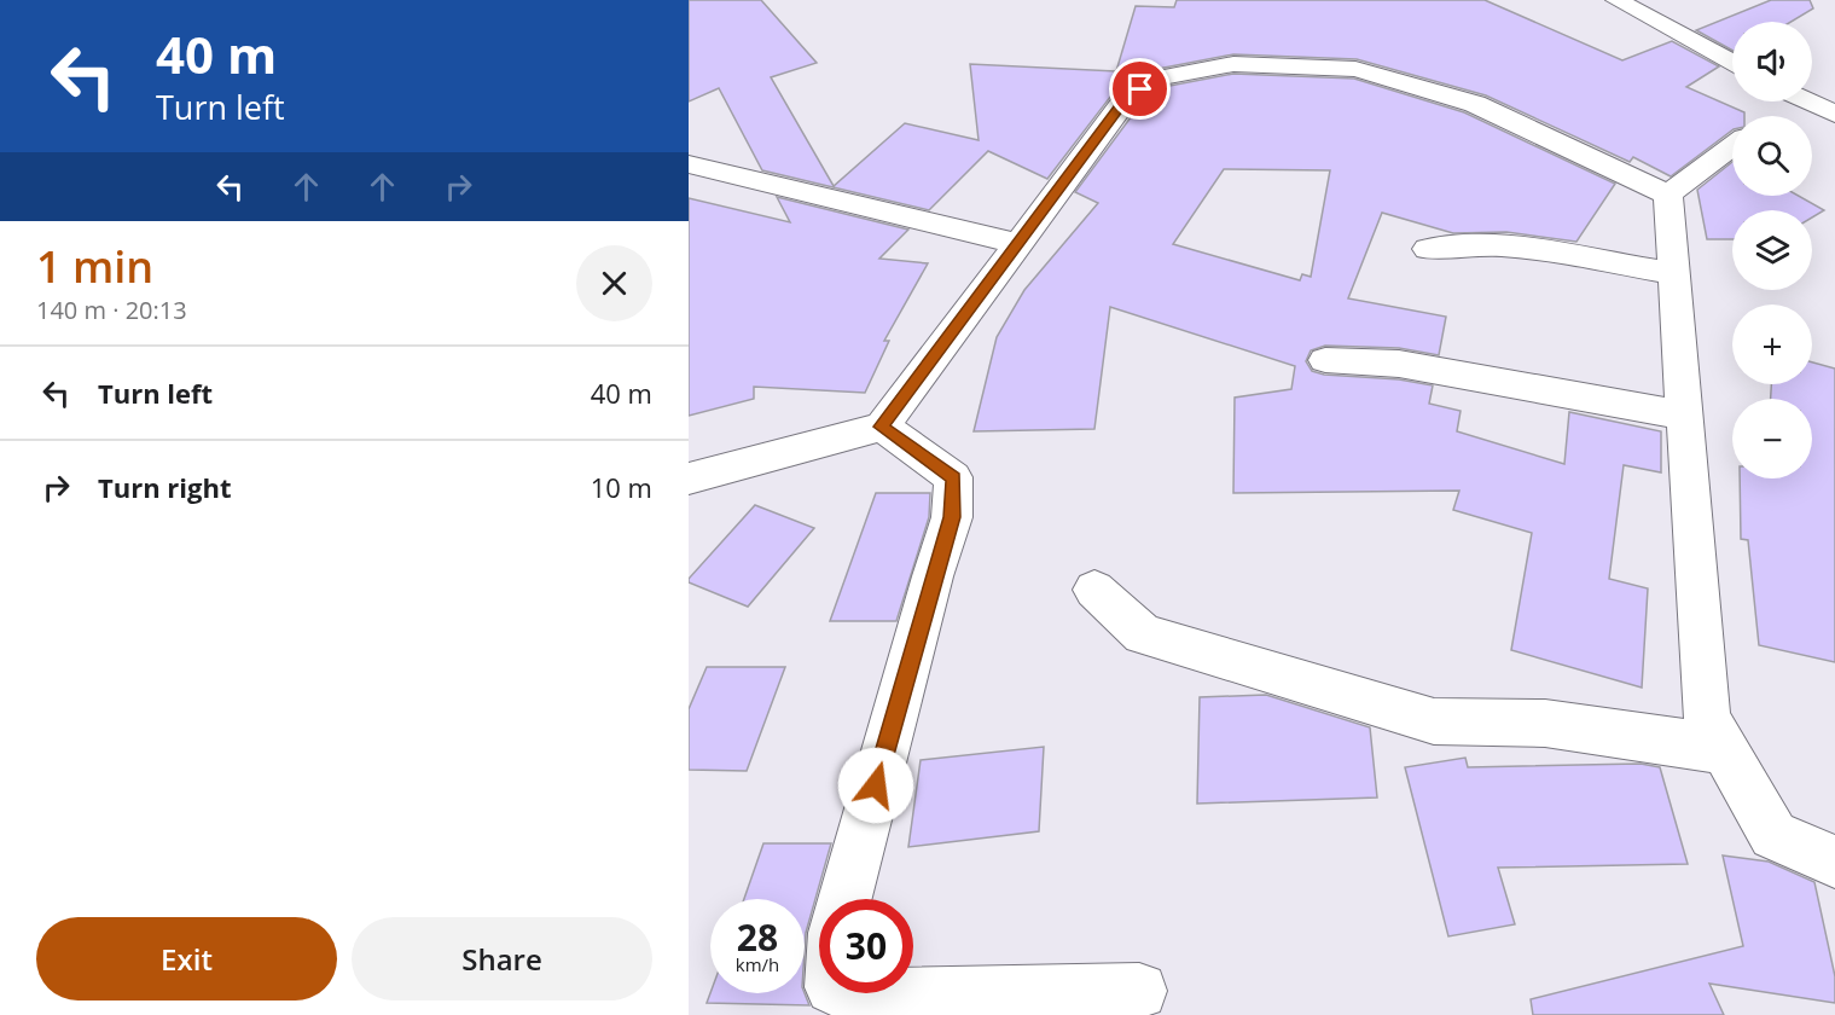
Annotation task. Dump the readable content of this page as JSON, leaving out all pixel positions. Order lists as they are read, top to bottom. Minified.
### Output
{"page":{"turn":["40 m","Turn left"],"map_buttons":["+","−"],"heading":["1 min","140 m · 20:13"],"list":[{"name":"Turn left","value":"40 m"},{"name":"Turn right","value":"10 m"}],"speed":"28 km/h","limit":"30","buttons":["Exit","Share"]}}
